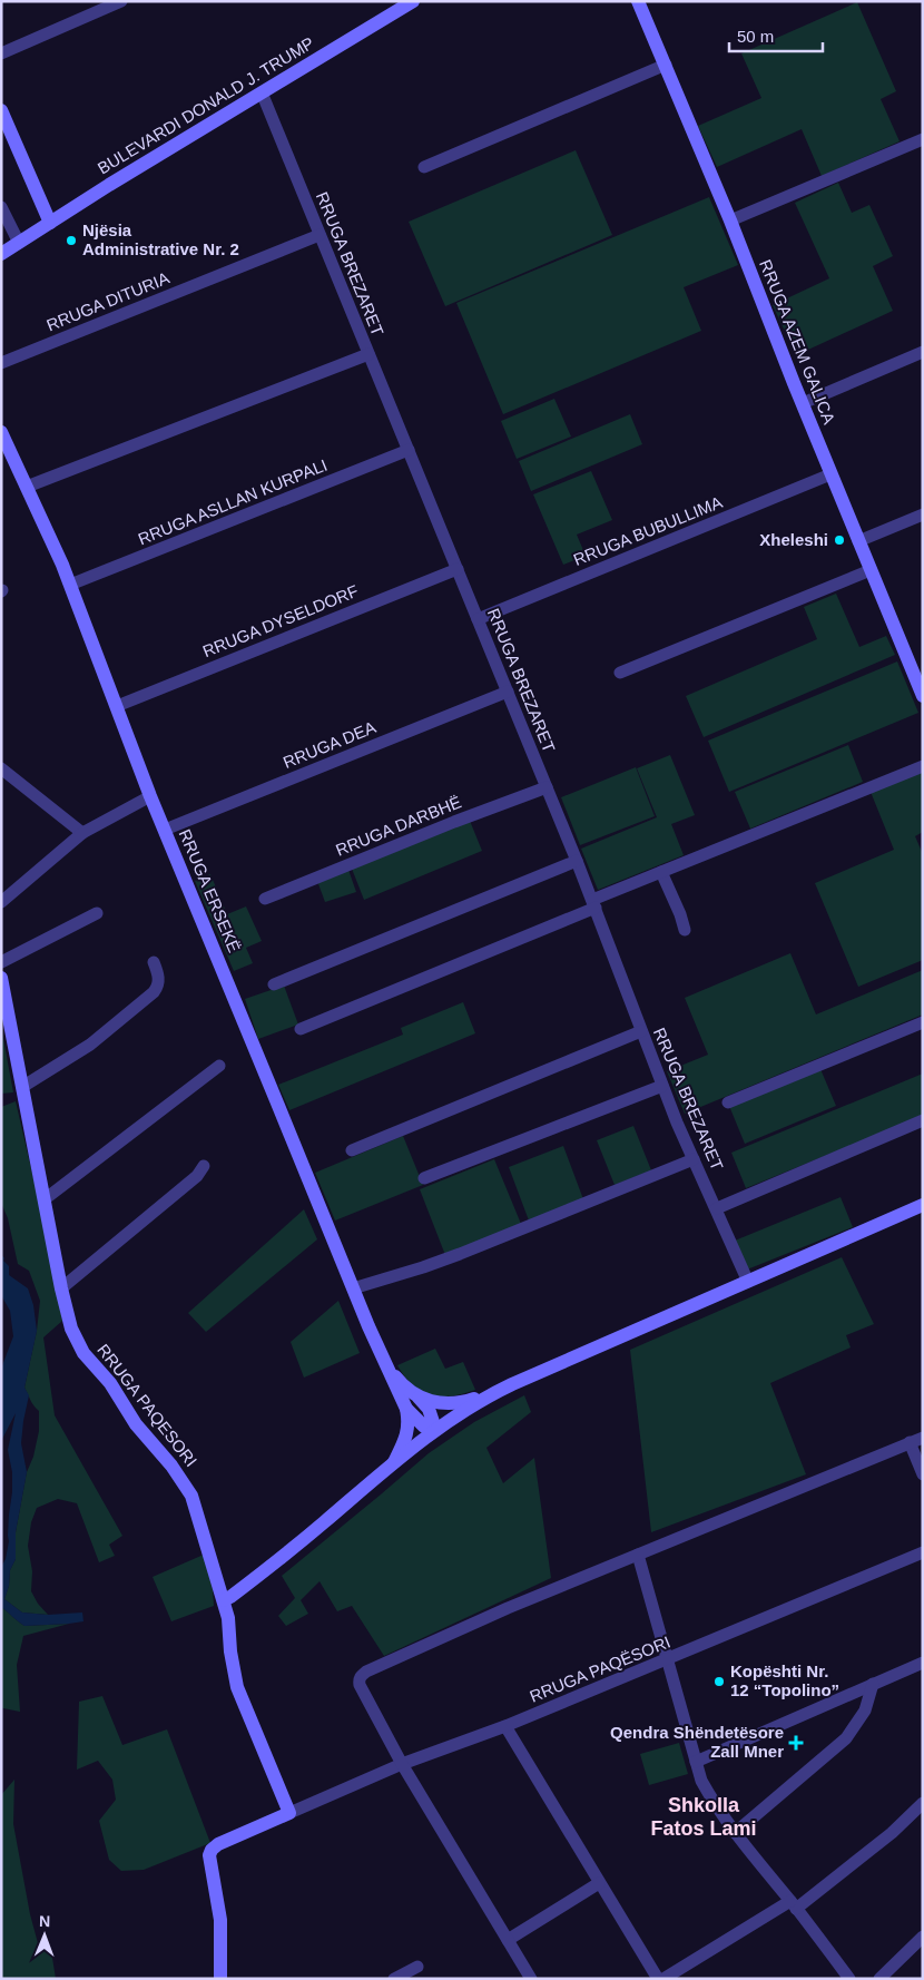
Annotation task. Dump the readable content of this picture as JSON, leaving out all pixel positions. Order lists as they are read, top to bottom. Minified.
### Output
{"streets":{"street":["BULEVARDI DONALD J. TRUMP","RRUGA BREZARET","RRUGA DITURIA","RRUGA AZEM GALICA","RRUGA ASLLAN KURPALI","RRUGA BUBULLIMA","RRUGA DYSELDORF","RRUGA DEA","RRUGA DARBHË","RRUGA ERSEKË","RRUGA PAQESORI","RRUGA PAQËSORI"]},"crossings":[["BULEVARDI DONALD J. TRUMP","RRUGA BREZARET"],["RRUGA BREZARET","RRUGA DITURIA"],["RRUGA BREZARET","RRUGA ASLLAN KURPALI"],["RRUGA BREZARET","RRUGA BUBULLIMA"],["RRUGA BREZARET","RRUGA DYSELDORF"],["RRUGA BREZARET","RRUGA DEA"],["RRUGA BREZARET","RRUGA DARBHË"],["RRUGA AZEM GALICA","RRUGA BUBULLIMA"],["RRUGA ASLLAN KURPALI","RRUGA ERSEKË"],["RRUGA DYSELDORF","RRUGA ERSEKË"],["RRUGA DEA","RRUGA ERSEKË"],["RRUGA PAQESORI","RRUGA PAQËSORI"]],"districts":["Shkolla Fatos Lami"],"places":{"other":["Njësia Administrative Nr. 2","Xheleshi","Kopështi Nr. 12 “Topolino”"],"health":["Qendra Shëndetësore Zall Mner"]},"scale_bar":"50 m","north":"top"}
